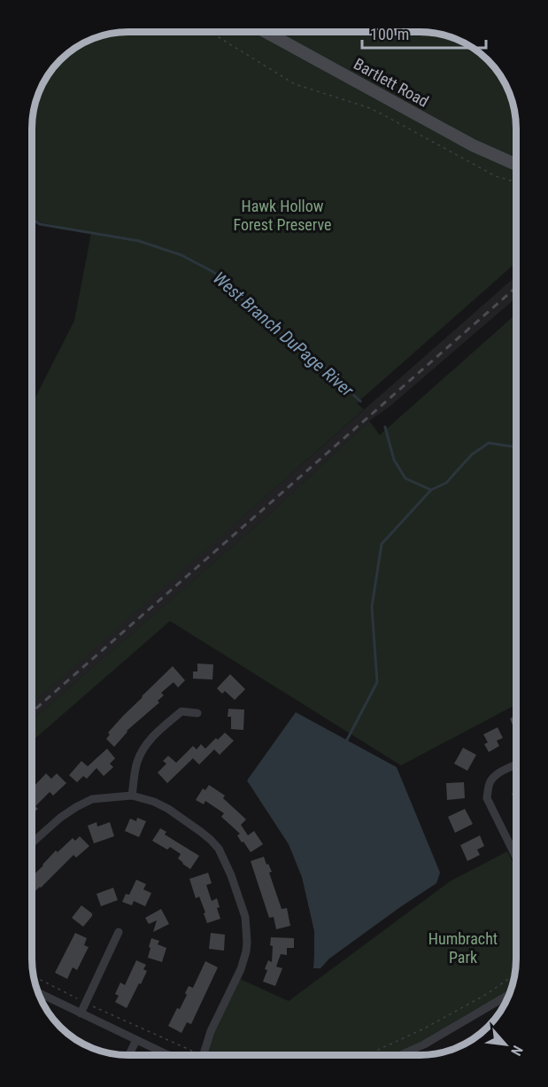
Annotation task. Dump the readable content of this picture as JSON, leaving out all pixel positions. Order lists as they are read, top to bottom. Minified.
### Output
{"streets":{"street":["Bartlett Road"]},"water":["West Branch DuPage River"],"parks":["Hawk Hollow Forest Preserve","Humbracht Park"],"scale_bar":"100 m","north":"bottom right"}
